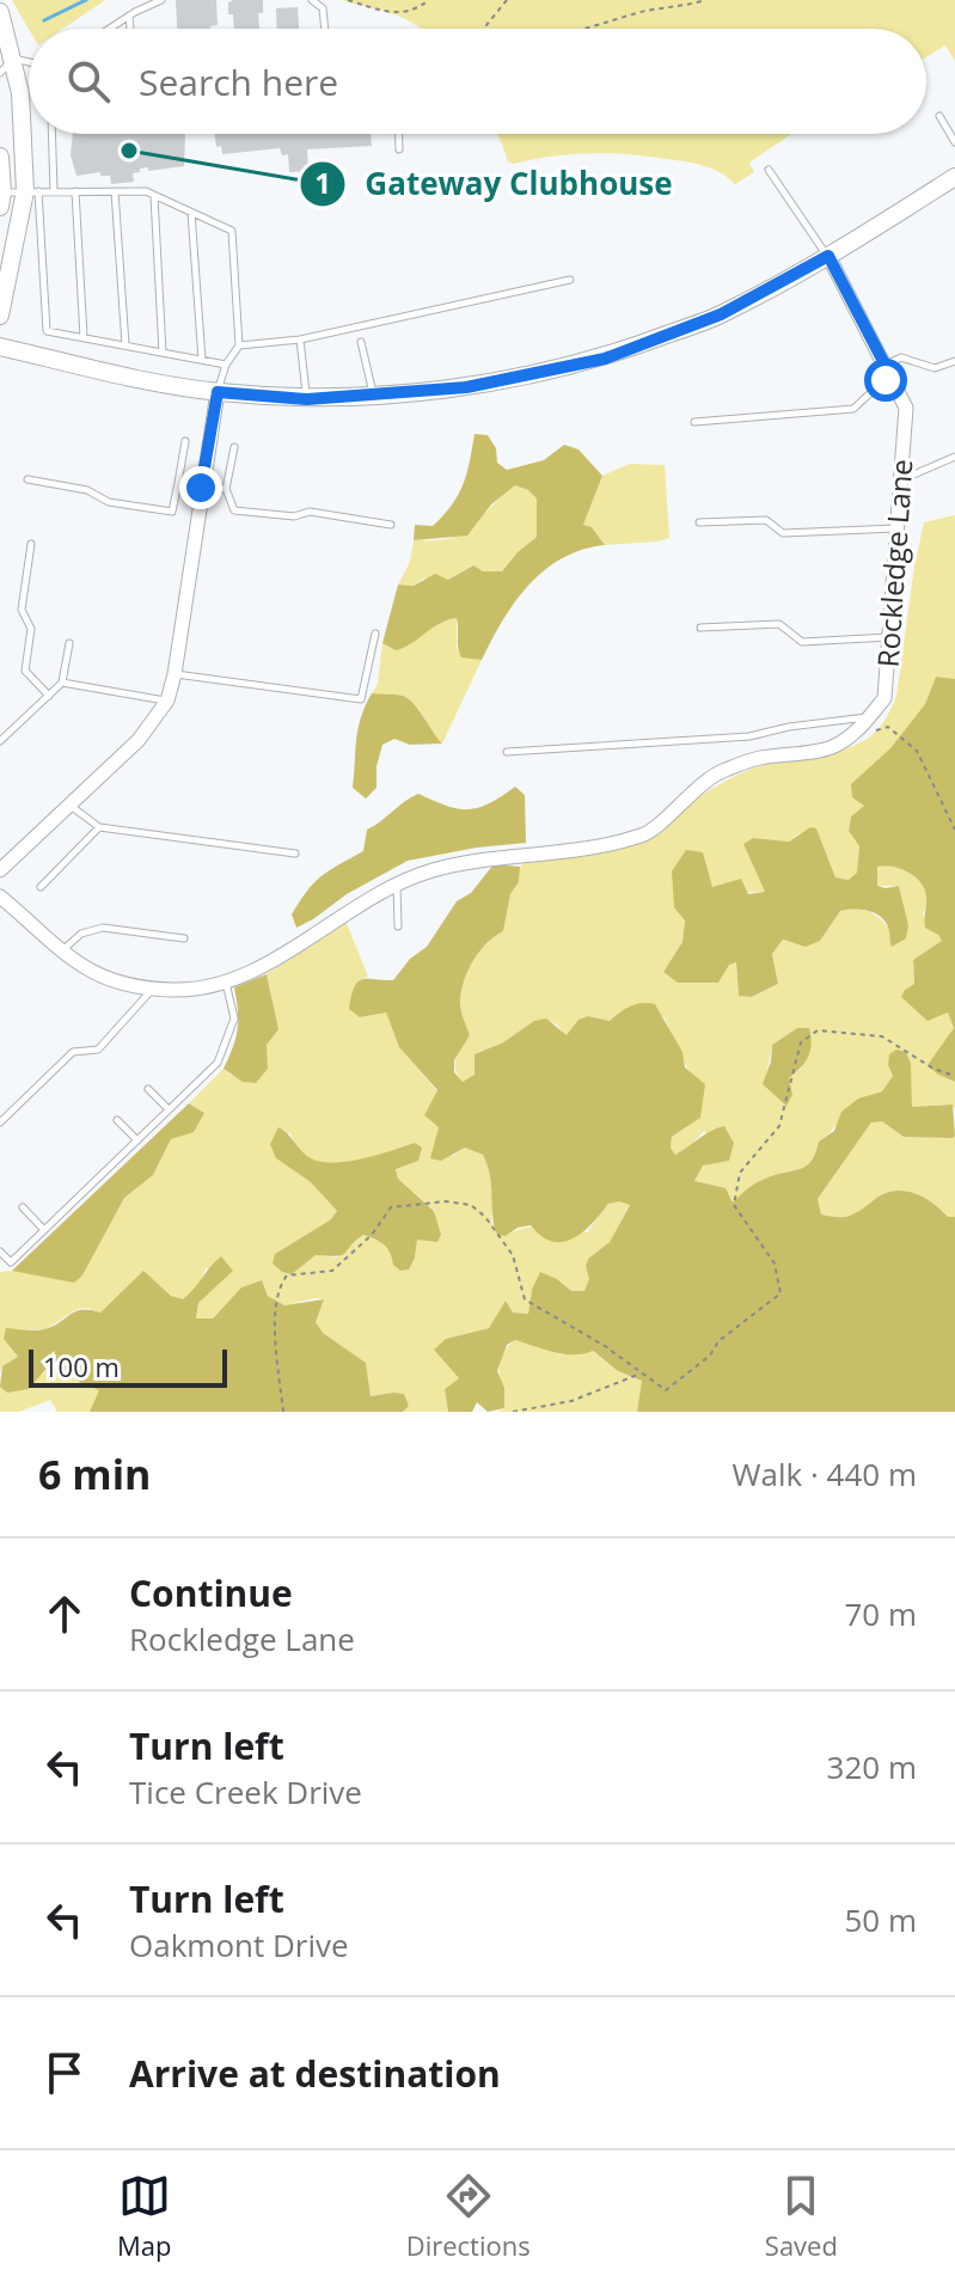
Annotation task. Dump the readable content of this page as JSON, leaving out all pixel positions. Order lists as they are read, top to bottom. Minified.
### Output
{"streets":{"street":["Rockledge Lane"]},"places":["Gateway Clubhouse"],"scale_bar":"100 m","page":{"search":"Search here","scale":"100 m","heading":["6 min","Walk · 440 m"],"list":[["Continue","Rockledge Lane","70 m"],["Turn left","Tice Creek Drive","320 m"],["Turn left","Oakmont Drive","50 m"],"Arrive at destination"],"nav":["Map","Directions","Saved"]}}
